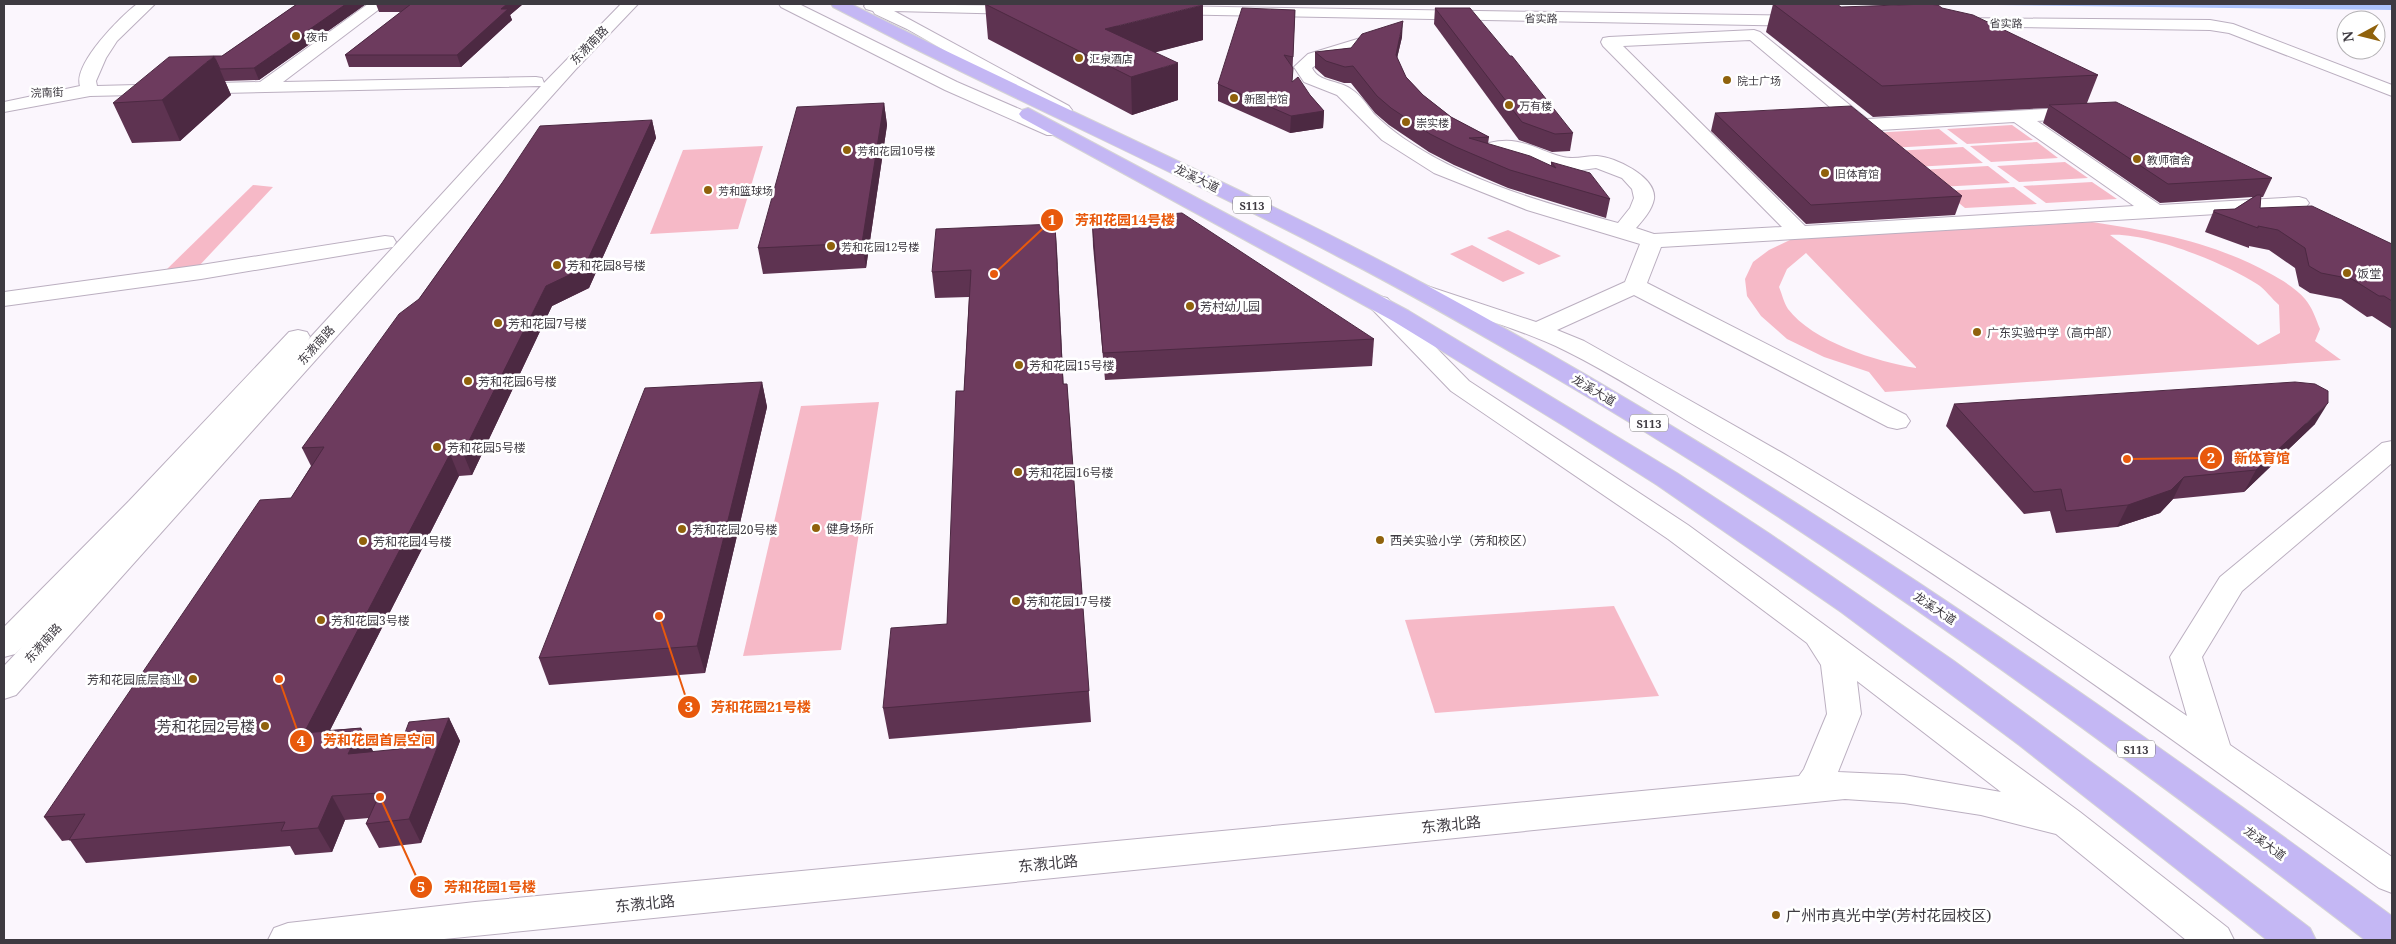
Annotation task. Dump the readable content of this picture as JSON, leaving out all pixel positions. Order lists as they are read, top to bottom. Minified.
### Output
{"streets":{"main road":["龙溪大道","S113"],"street":["省实路","东漖南路","浣南街","东漖北路"]},"places":["夜市","汇泉酒店","院士广场","新图书馆","万有楼","崇实楼","芳和花园10号楼","教师宿舍","旧体育馆","芳和篮球场","芳和花园12号楼","芳和花园8号楼","饭堂","芳和花园14号楼","芳村幼儿园","芳和花园7号楼","广东实验中学（高中部）","芳和花园15号楼","芳和花园6号楼","芳和花园5号楼","新体育馆","芳和花园16号楼","健身场所","芳和花园20号楼","西关实验小学（芳和校区）","芳和花园4号楼","芳和花园17号楼","芳和花园21号楼","芳和花园3号楼","芳和花园底层商业","芳和花园首层空间","芳和花园2号楼","芳和花园1号楼","广州市真光中学(芳村花园校区)"],"north":"left"}
